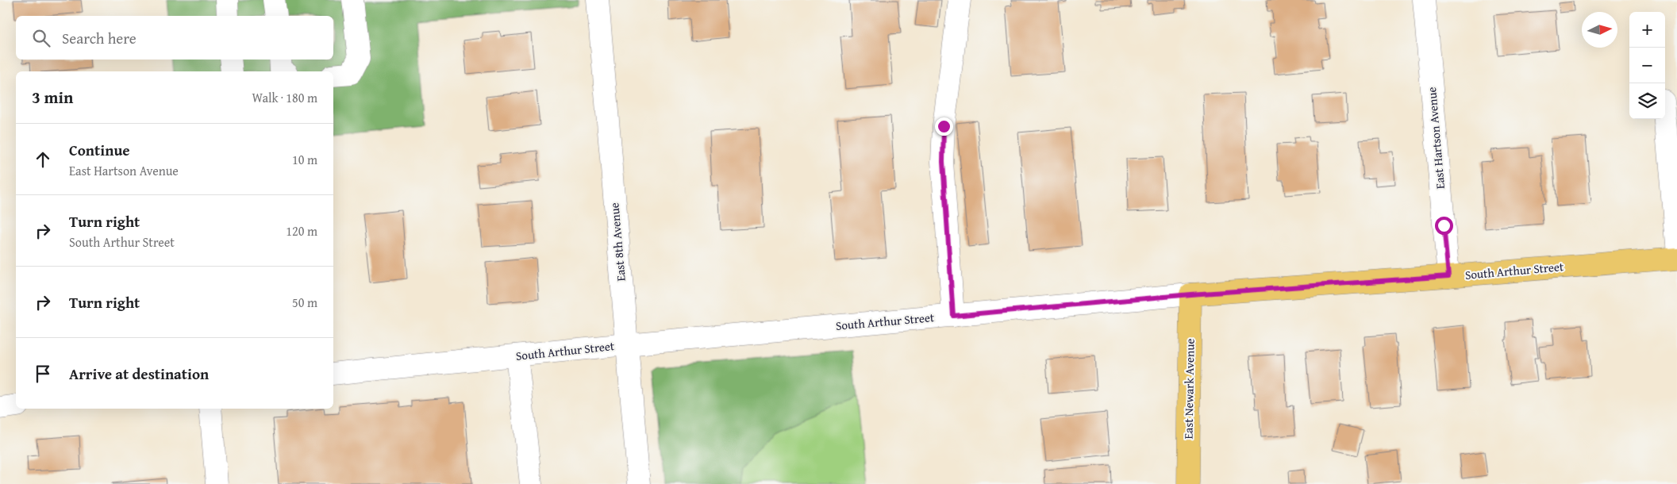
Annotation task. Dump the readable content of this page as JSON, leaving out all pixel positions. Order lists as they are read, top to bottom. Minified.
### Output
{"streets":{"main road":["South Arthur Street","East Newark Avenue"],"street":["East Hartson Avenue","East 8th Avenue"]},"crossings":[["East Hartson Avenue","South Arthur Street"],["East 8th Avenue","South Arthur Street"],["South Arthur Street","East Newark Avenue"]],"north":"right","page":{"map_buttons":["+","−"],"search":"Search here","heading":["3 min","Walk · 180 m"],"list":[["Continue","East Hartson Avenue","10 m"],["Turn right","South Arthur Street","120 m"],["Turn right","50 m"],"Arrive at destination"]}}
